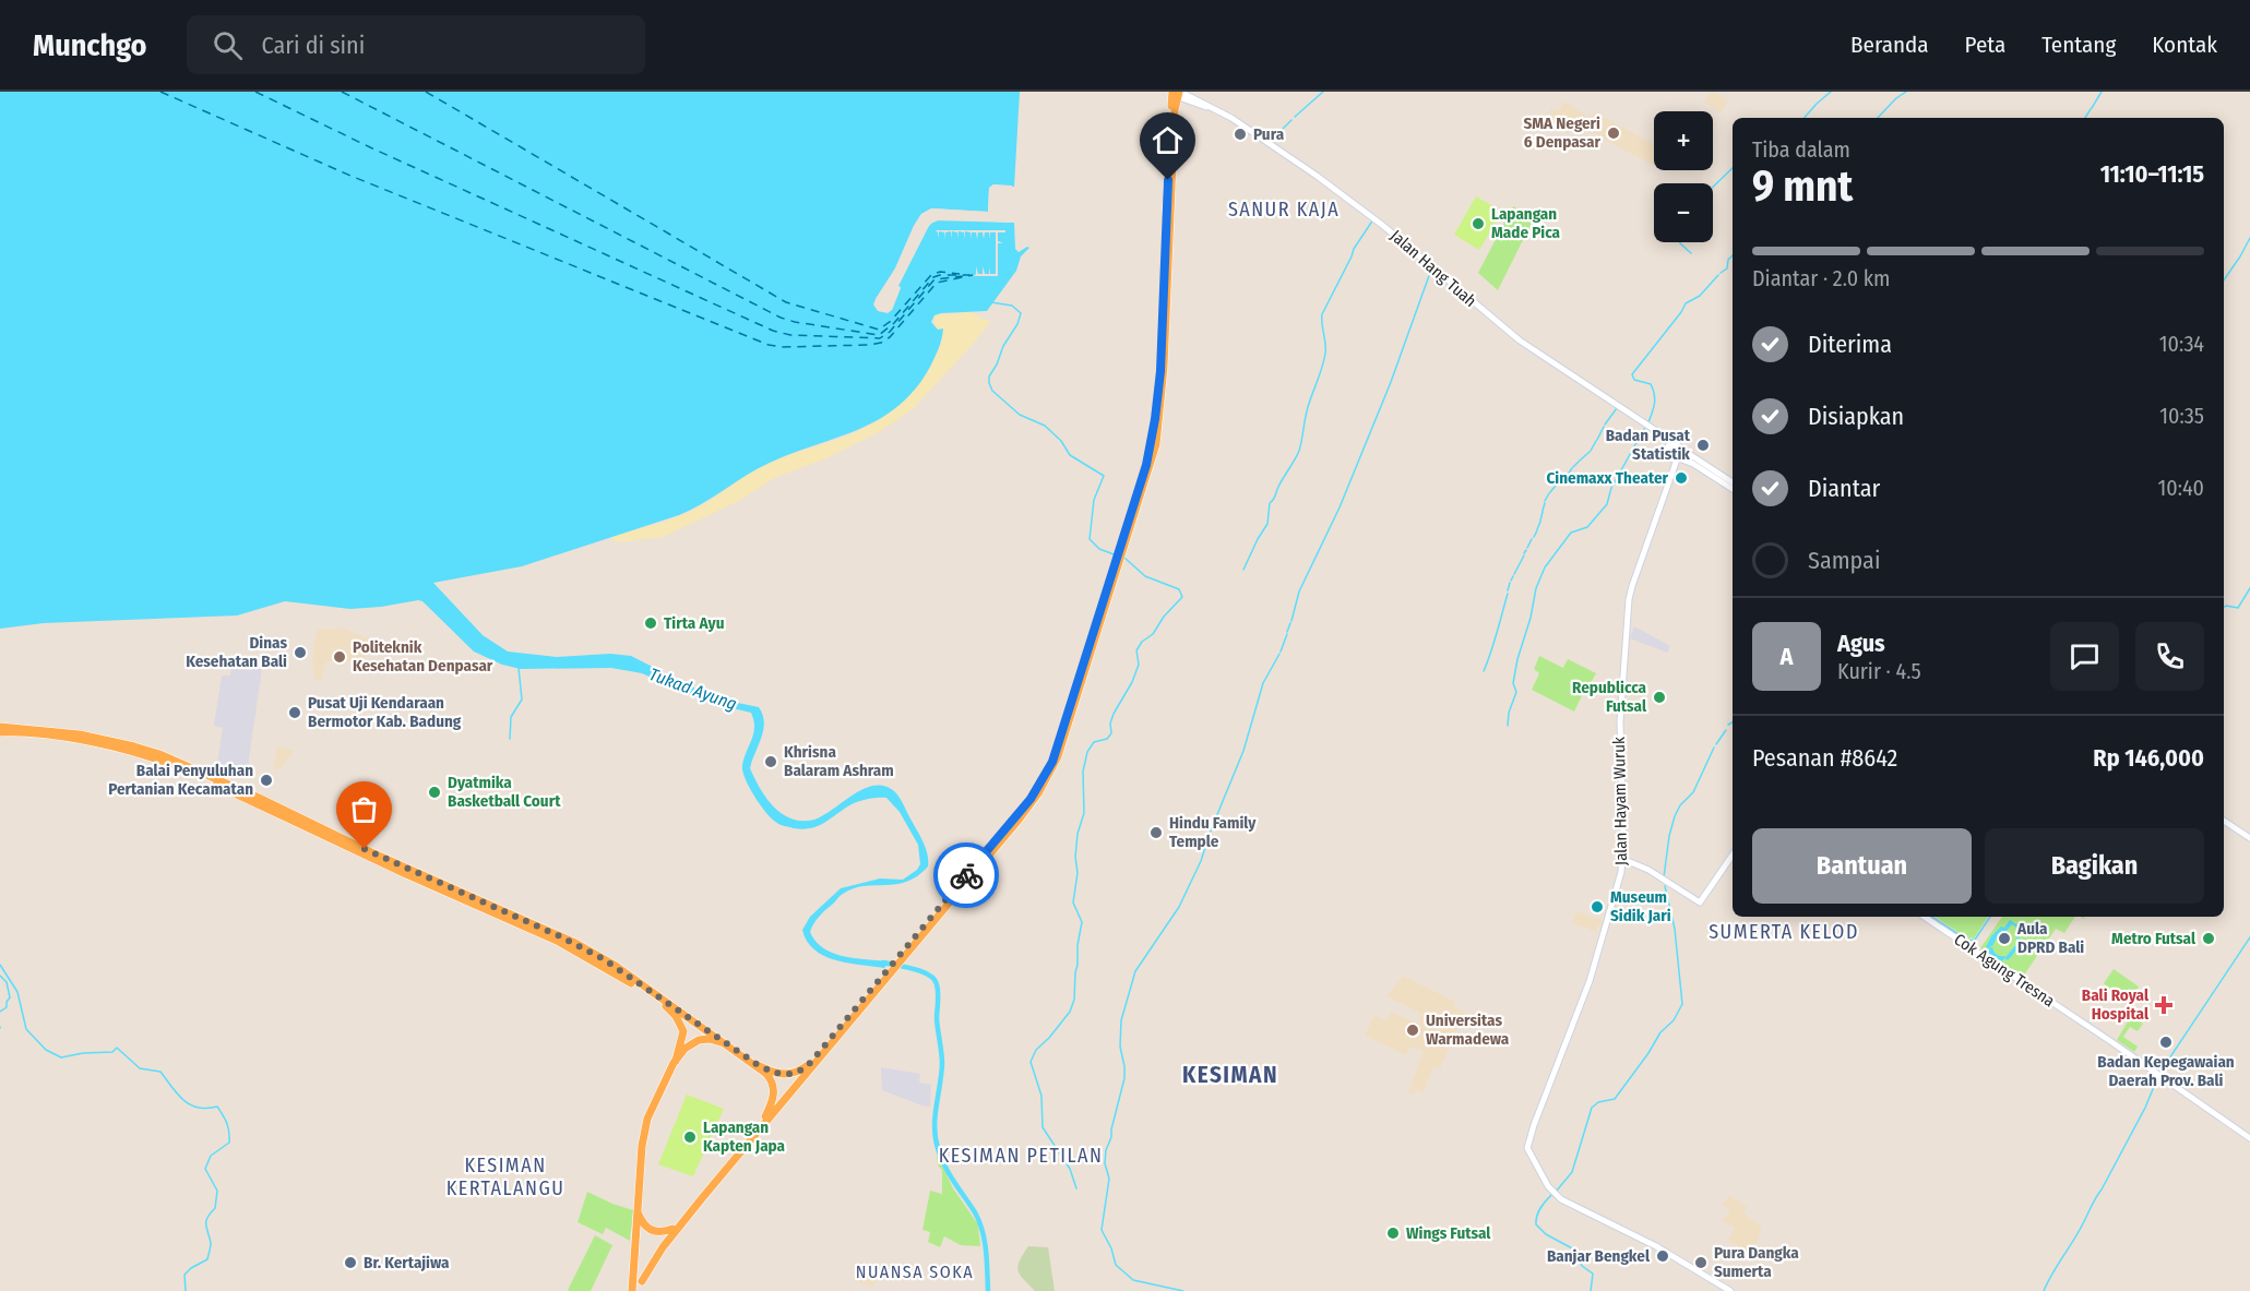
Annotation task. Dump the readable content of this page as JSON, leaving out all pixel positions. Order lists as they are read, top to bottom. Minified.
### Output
{"streets":{"main road":["Jalan Hang Tuah","Jalan Hayam Wuruk","Cok Agung Tresna"]},"crossings":[["Jalan Hang Tuah","Jalan Hayam Wuruk"]],"districts":["SANUR KAJA","SUMERTA KELOD","KESIMAN","KESIMAN PETILAN","KESIMAN KERTALANGU","NUANSA SOKA"],"water":["Tukad Ayung"],"places":{"other":["SMA Negeri 6 Denpasar","Pura","Lapangan Made Pica","Badan Pusat Statistik","Cinemaxx Theater","Tirta Ayu","Dinas Kesehatan Bali","Politeknik Kesehatan Denpasar","Republicca Futsal","Pusat Uji Kendaraan Bermotor Kab. Badung","Khrisna Balaram Ashram","Balai Penyuluhan Pertanian Kecamatan","Dyatmika Basketball Court","Hindu Family Temple","Museum Sidik Jari","Aula DPRD Bali","Metro Futsal","Universitas Warmadewa","Badan Kepegawaian Daerah Prov. Bali","Lapangan Kapten Japa","Wings Futsal","Banjar Bengkel","Br. Kertajiwa","Pura Dangka Sumerta"],"health":["Bali Royal Hospital"]},"page":{"header":"Munchgo","search":"Cari di sini","nav":["Beranda","Peta","Tentang","Kontak"],"map_buttons":["+","−"],"heading":["9 mnt","Tiba dalam","11:10–11:15"],"panel":["Agus","Kurir · 4.5","Pesanan #8642","Rp 146,000"],"bar":"Diantar · 2.0 km","list":[["Diterima","10:34"],["Disiapkan","10:35"],["Diantar","10:40"],"Sampai"],"round":"A","buttons":["Bantuan","Bagikan"]}}
